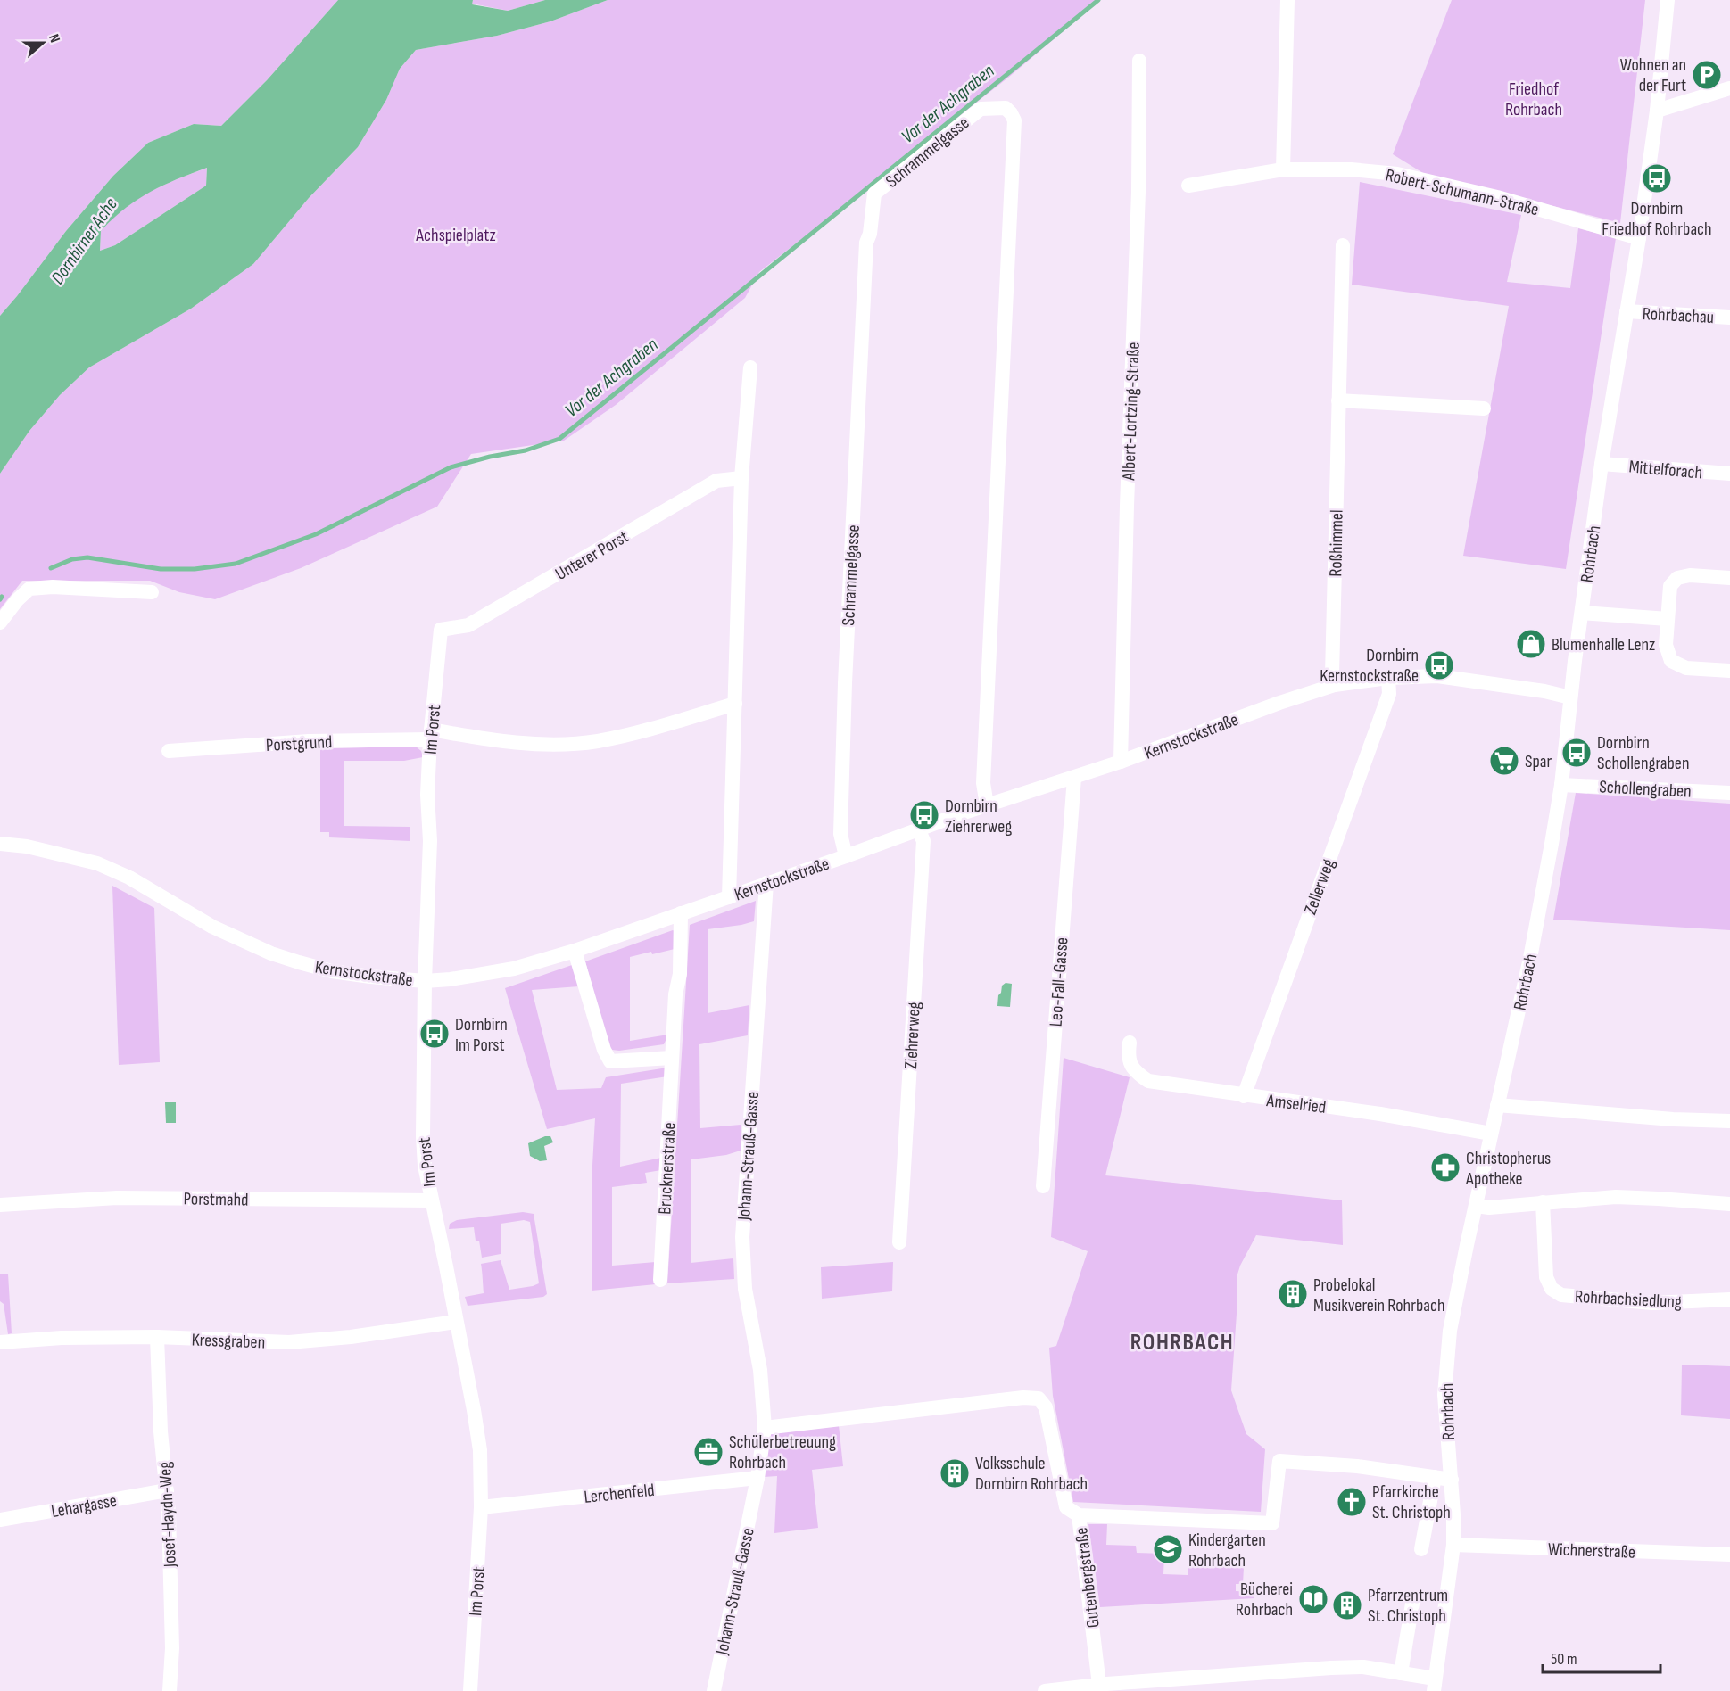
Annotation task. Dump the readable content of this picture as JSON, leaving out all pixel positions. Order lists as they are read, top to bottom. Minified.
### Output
{"streets":{"street":["Schrammelgasse","Robert-Schumann-Straße","Rohrbachau","Albert-Lortzing-Straße","Mittelforach","Roßhimmel","Rohrbach","Unterer Porst","Im Porst","Kernstockstraße","Porstgrund","Schollengraben","Zellerweg","Leo-Fall-Gasse","Ziehrerweg","Amselried","Johann-Strauß-Gasse","Brucknerstraße","Porstmahd","Rohrbachsiedlung","Kressgraben","Lerchenfeld","Lehargasse","Josef-Haydn-Weg","Wichnerstraße","Gutenbergstraße"]},"crossings":[["Schrammelgasse","Kernstockstraße"],["Robert-Schumann-Straße","Rohrbach"],["Rohrbachau","Rohrbach"],["Albert-Lortzing-Straße","Kernstockstraße"],["Mittelforach","Rohrbach"],["Roßhimmel","Kernstockstraße"],["Rohrbach","Kernstockstraße"],["Rohrbach","Schollengraben"],["Rohrbach","Amselried"],["Rohrbach","Wichnerstraße"],["Rohrbach","Gutenbergstraße"],["Unterer Porst","Im Porst"],["Im Porst","Kernstockstraße"],["Im Porst","Porstgrund"],["Im Porst","Porstmahd"],["Im Porst","Kressgraben"],["Im Porst","Lerchenfeld"],["Kernstockstraße","Zellerweg"],["Kernstockstraße","Leo-Fall-Gasse"],["Kernstockstraße","Ziehrerweg"],["Kernstockstraße","Johann-Strauß-Gasse"],["Kernstockstraße","Brucknerstraße"],["Zellerweg","Amselried"],["Johann-Strauß-Gasse","Lerchenfeld"],["Kressgraben","Josef-Haydn-Weg"],["Lehargasse","Josef-Haydn-Weg"]],"districts":["ROHRBACH"],"water":["Vor der Achgraben","Dornbirner Ache"],"parks":["Friedhof Rohrbach","Achspielplatz"],"places":{"parking":["Wohnen an der Furt"],"bus stop":["Dornbirn Friedhof Rohrbach","Dornbirn Kernstockstraße","Dornbirn Schollengraben","Dornbirn Ziehrerweg","Dornbirn Im Porst"],"shop":["Blumenhalle Lenz"],"supermarket":["Spar"],"pharmacy":["Christopherus Apotheke"],"building":["Probelokal Musikverein Rohrbach","Volksschule Dornbirn Rohrbach","Pfarrzentrum St. Christoph"],"office":["Schülerbetreuung Rohrbach"],"church":["Pfarrkirche St. Christoph"],"school or university":["Kindergarten Rohrbach"],"library":["Bücherei Rohrbach"]},"scale_bar":"50 m","north":"right"}
